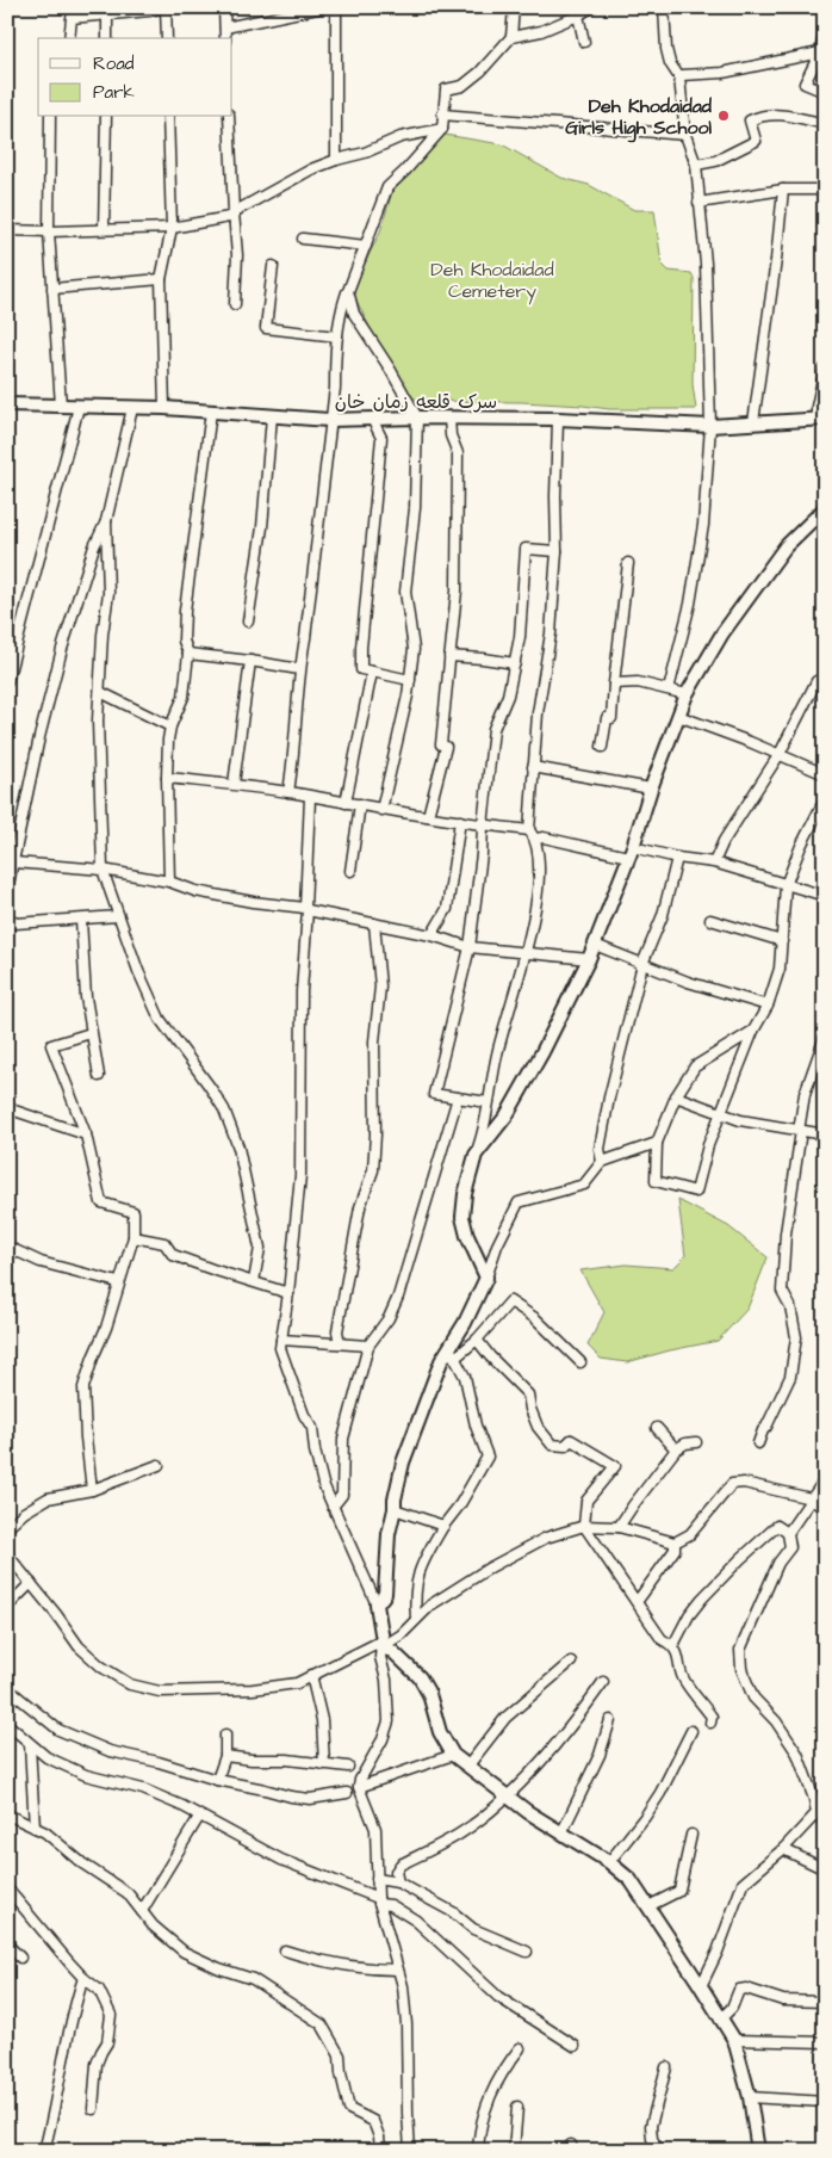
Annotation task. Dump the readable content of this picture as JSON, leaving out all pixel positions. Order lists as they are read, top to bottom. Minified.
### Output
{"streets":{"street":["سرک قلعه زمان خان"]},"parks":["Deh Khodaidad Cemetery"],"places":["Deh Khodaidad Girls High School"],"legend":["Road","Park"]}
